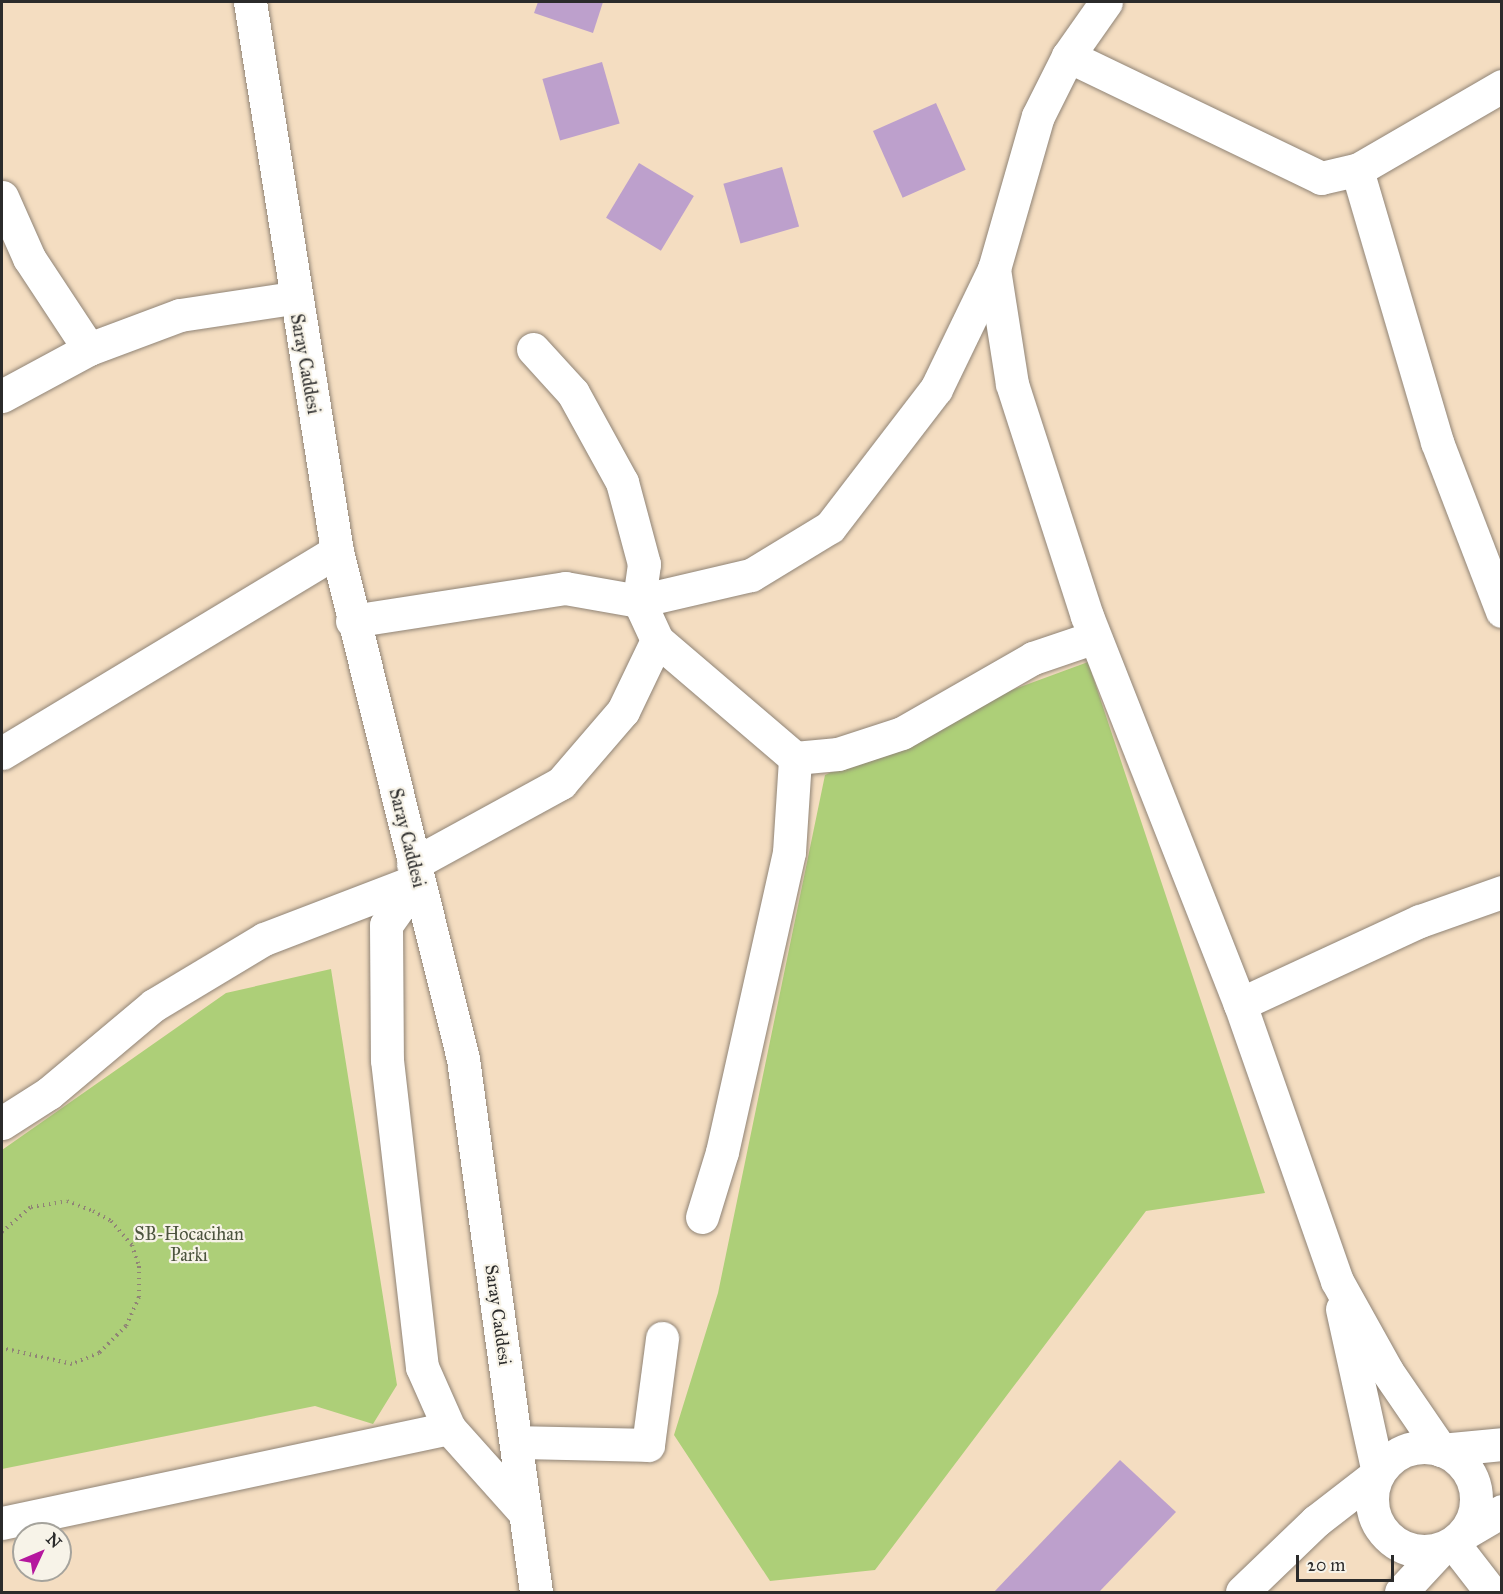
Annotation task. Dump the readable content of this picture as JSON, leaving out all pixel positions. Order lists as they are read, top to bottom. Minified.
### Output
{"streets":{"street":["Saray Caddesi"]},"parks":["SB-Hocacihan Parkı"],"scale_bar":"20 m","north":"top right"}
